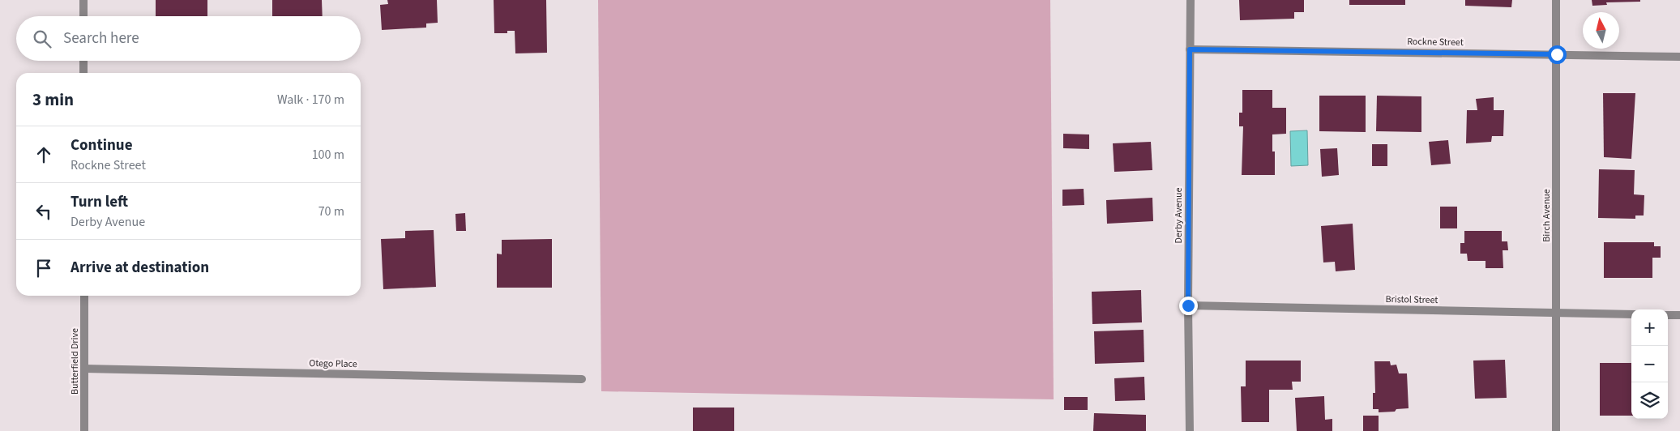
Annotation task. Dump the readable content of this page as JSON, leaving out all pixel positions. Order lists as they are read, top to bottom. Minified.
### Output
{"streets":{"street":["Rockne Street","Derby Avenue","Birch Avenue","Bristol Street","Butterfield Drive","Otego Place"]},"crossings":[["Rockne Street","Derby Avenue"],["Rockne Street","Birch Avenue"],["Derby Avenue","Bristol Street"],["Birch Avenue","Bristol Street"],["Butterfield Drive","Otego Place"]],"north":"top","page":{"search":"Search here","heading":["3 min","Walk · 170 m"],"list":[["Continue","Rockne Street","100 m"],["Turn left","Derby Avenue","70 m"],"Arrive at destination"],"map_buttons":["+","−"]}}
